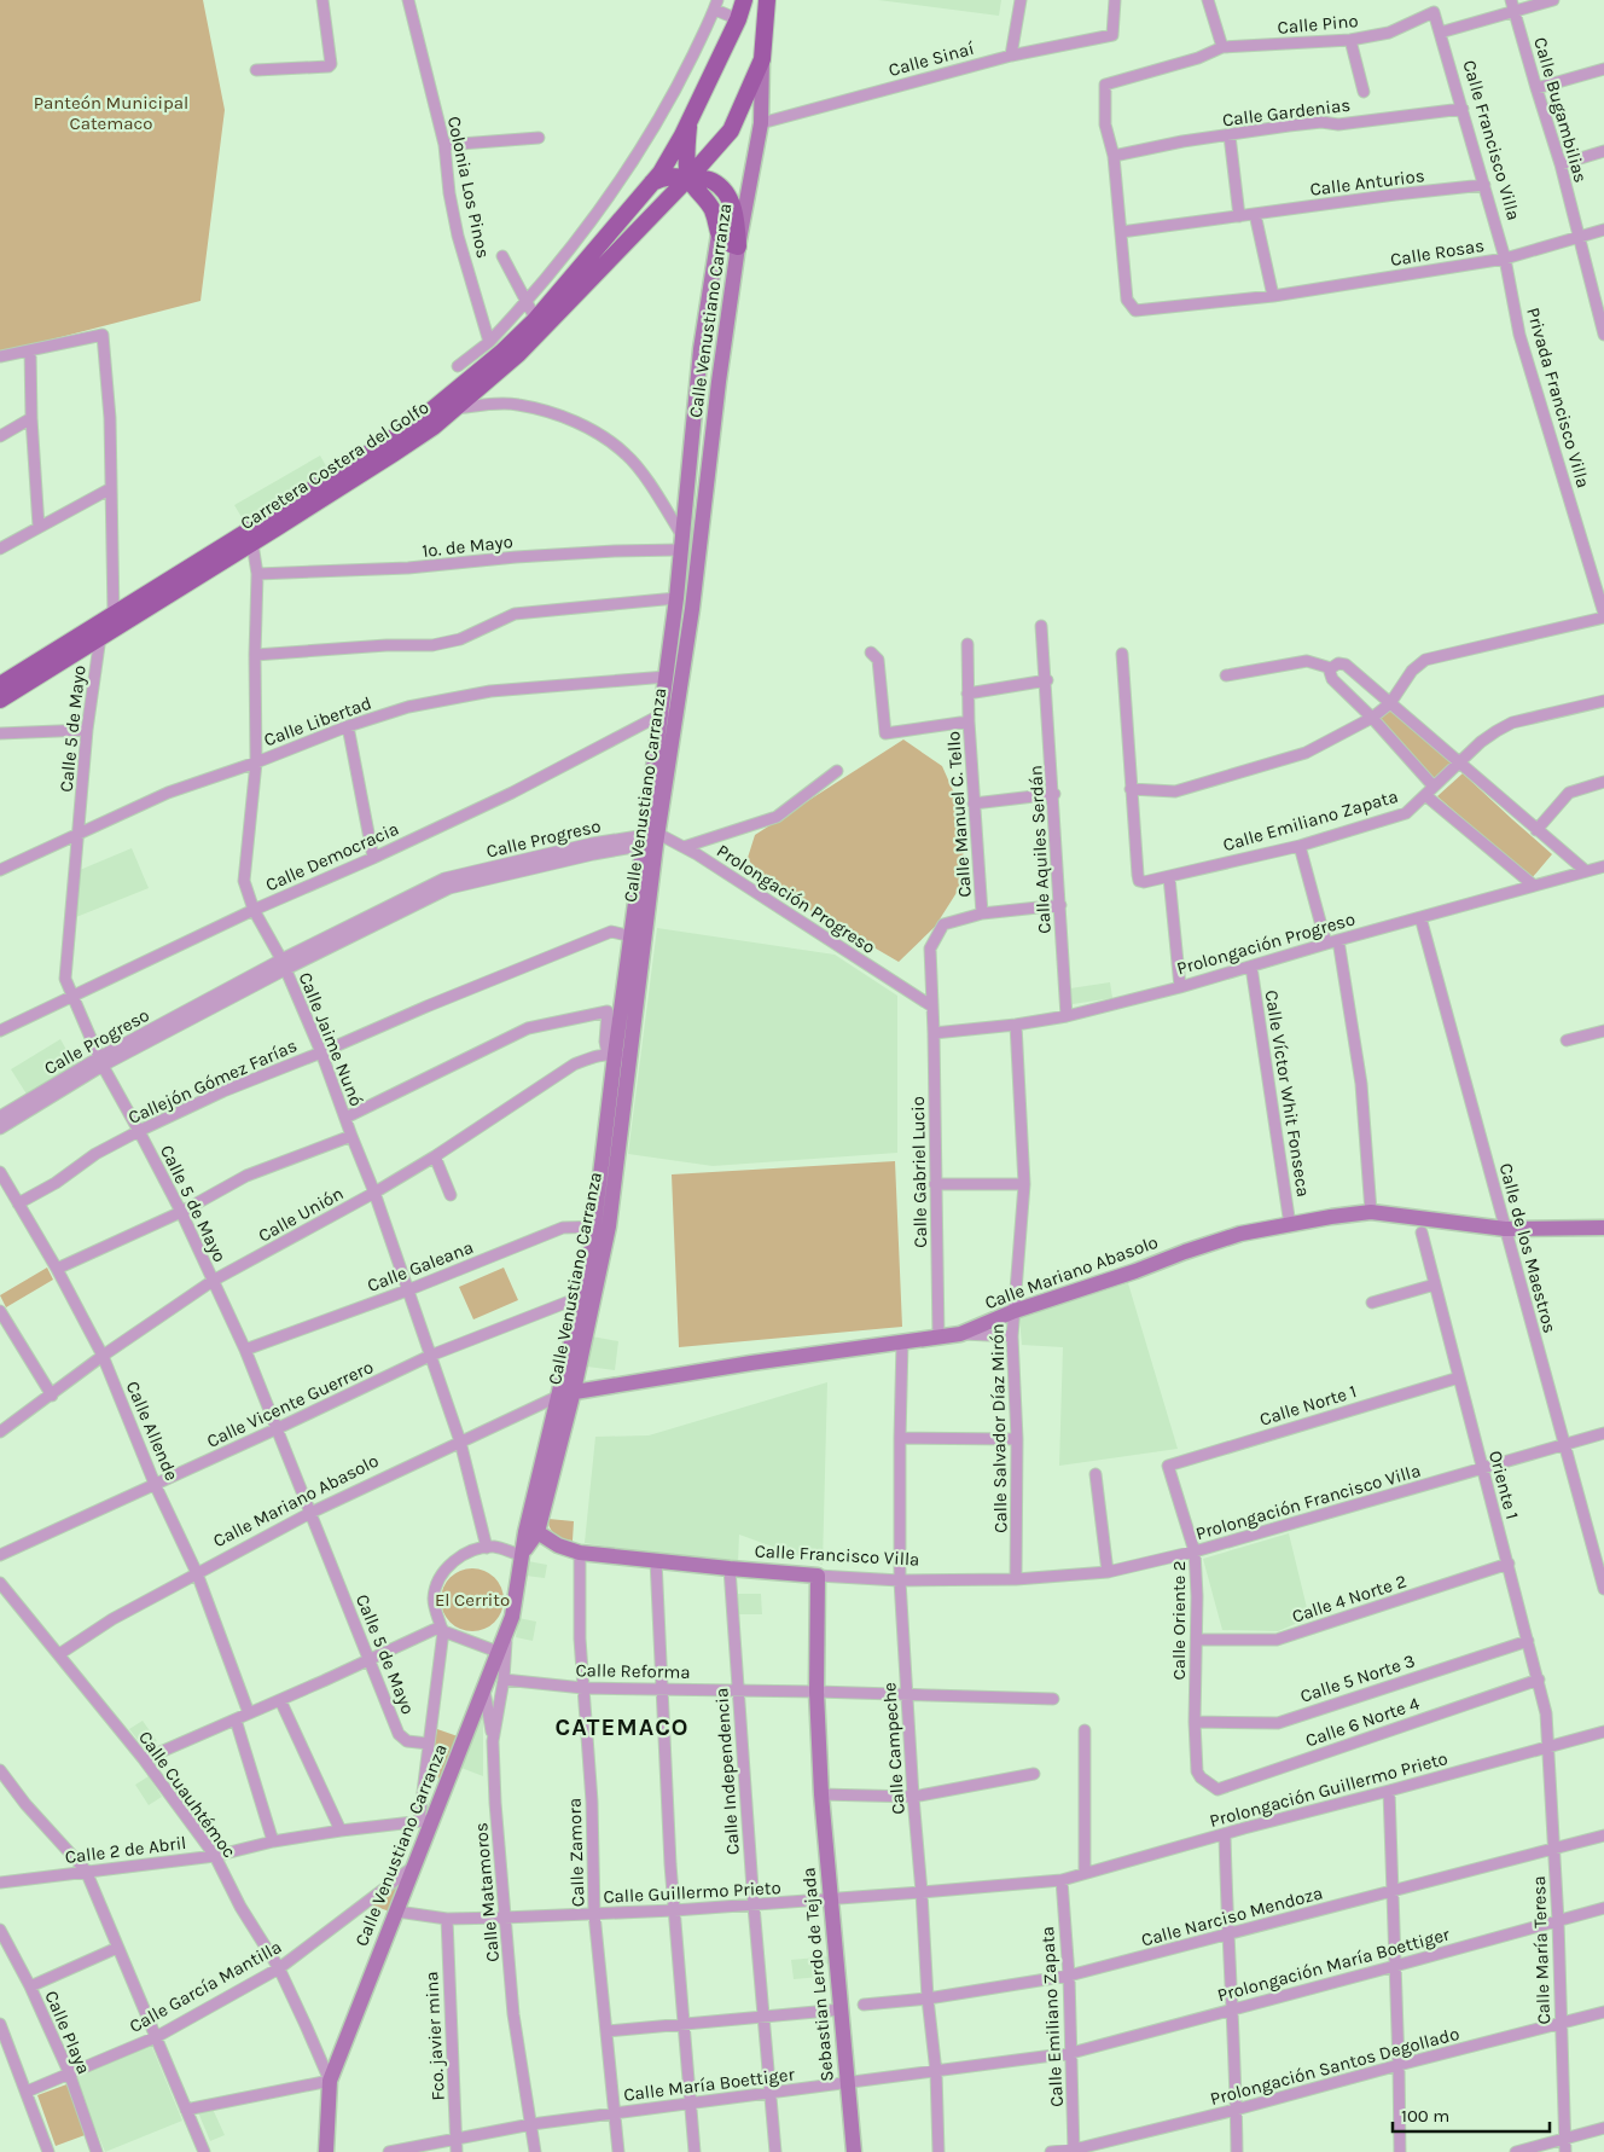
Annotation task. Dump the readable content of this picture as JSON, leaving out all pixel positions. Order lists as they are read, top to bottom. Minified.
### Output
{"streets":{"main road":["Calle Francisco Villa","Calle Venustiano Carranza","Carretera Costera del Golfo","Calle Mariano Abasolo","Sebastian Lerdo de Tejada"],"street":["Calle Pino","Calle Sinaí","Calle Bugambilias","Calle Gardenias","Calle Anturios","Colonia Los Pinos","Calle Rosas","Privada Francisco Villa","1o. de Mayo","Calle Libertad","Calle 5 de Mayo","Calle Manuel C. Tello","Calle Emiliano Zapata","Calle Progreso","Calle Aquiles Serdán","Calle Democracia","Prolongación Progreso","Calle Jaime Nunó","Callejón Gómez Farías","Calle Víctor Whit Fonseca","Calle Gabriel Lucio","Calle Unión","Calle de los Maestros","Calle Galeana","Calle Vicente Guerrero","Calle Norte 1","Calle Salvador Díaz Mirón","Calle Allende","Oriente 1","Prolongación Francisco Villa","Calle 4 Norte 2","Calle Oriente 2","Calle Reforma","Calle 5 Norte 3","Calle 6 Norte 4","Calle Campeche","Calle Independencia","Prolongación Guillermo Prieto","Calle Cuauhtémoc","Calle 2 de Abril","Calle Zamora","Calle Matamoros","Calle Guillermo Prieto","Calle Narciso Mendoza","Calle María Teresa","Prolongación María Boettiger","Calle García Mantilla","Calle Playa","Fco. javier mina","Prolongación Santos Degollado","Calle María Boettiger"]},"crossings":[["Calle Pino","Calle Gardenias"],["Calle Sinaí","Calle Venustiano Carranza"],["Calle Bugambilias","Calle Rosas"],["Calle Gardenias","Calle Francisco Villa"],["Calle Francisco Villa","Calle Anturios"],["Calle Francisco Villa","Calle Rosas"],["Calle Francisco Villa","Calle Venustiano Carranza"],["Calle Francisco Villa","Privada Francisco Villa"],["Calle Francisco Villa","Calle Salvador Díaz Mirón"],["Calle Francisco Villa","Prolongación Francisco Villa"],["Calle Francisco Villa","Calle Campeche"],["Calle Francisco Villa","Calle Independencia"],["Calle Francisco Villa","Calle Zamora"],["Calle Anturios","Calle Rosas"],["Calle Rosas","Privada Francisco Villa"],["Calle Venustiano Carranza","Carretera Costera del Golfo"],["Calle Venustiano Carranza","1o. de Mayo"],["Calle Venustiano Carranza","Calle Libertad"],["Calle Venustiano Carranza","Calle Progreso"],["Calle Venustiano Carranza","Calle Democracia"],["Calle Venustiano Carranza","Prolongación Progreso"],["Calle Venustiano Carranza","Calle Jaime Nunó"],["Calle Venustiano Carranza","Callejón Gómez Farías"],["Calle Venustiano Carranza","Calle Unión"],["Calle Venustiano Carranza","Calle Galeana"],["Calle Venustiano Carranza","Calle Mariano Abasolo"],["Calle Venustiano Carranza","Calle Vicente Guerrero"],["Calle Venustiano Carranza","Calle Cuauhtémoc"],["Calle Venustiano Carranza","Calle 2 de Abril"],["Calle Venustiano Carranza","Calle Matamoros"],["Calle Venustiano Carranza","Calle Guillermo Prieto"],["Calle Venustiano Carranza","Calle García Mantilla"],["Carretera Costera del Golfo","Calle 5 de Mayo"],["Carretera Costera del Golfo","Calle Jaime Nunó"],["1o. de Mayo","Calle Jaime Nunó"],["Calle Libertad","Calle 5 de Mayo"],["Calle Libertad","Calle Jaime Nunó"],["Calle 5 de Mayo","Calle Progreso"],["Calle 5 de Mayo","Calle Democracia"],["Calle 5 de Mayo","Callejón Gómez Farías"],["Calle 5 de Mayo","Calle Unión"],["Calle 5 de Mayo","Calle Galeana"],["Calle 5 de Mayo","Calle Mariano Abasolo"],["Calle 5 de Mayo","Calle Vicente Guerrero"],["Calle Manuel C. Tello","Prolongación Progreso"],["Calle Manuel C. Tello","Calle Gabriel Lucio"],["Calle Emiliano Zapata","Prolongación Guillermo Prieto"],["Calle Emiliano Zapata","Calle Guillermo Prieto"],["Calle Emiliano Zapata","Calle Narciso Mendoza"],["Calle Emiliano Zapata","Prolongación María Boettiger"],["Calle Emiliano Zapata","Prolongación Santos Degollado"],["Calle Emiliano Zapata","Calle María Boettiger"],["Calle Progreso","Prolongación Progreso"],["Calle Progreso","Calle Jaime Nunó"],["Calle Aquiles Serdán","Prolongación Progreso"],["Calle Democracia","Calle Jaime Nunó"],["Prolongación Progreso","Calle Víctor Whit Fonseca"],["Prolongación Progreso","Calle Gabriel Lucio"],["Prolongación Progreso","Calle de los Maestros"],["Prolongación Progreso","Calle Salvador Díaz Mirón"],["Calle Jaime Nunó","Callejón Gómez Farías"],["Calle Jaime Nunó","Calle Unión"],["Calle Jaime Nunó","Calle Galeana"],["Calle Jaime Nunó","Calle Mariano Abasolo"],["Calle Jaime Nunó","Calle Vicente Guerrero"],["Calle Jaime Nunó","Calle Matamoros"],["Callejón Gómez Farías","Calle Allende"],["Calle Víctor Whit Fonseca","Calle Mariano Abasolo"],["Calle Gabriel Lucio","Calle Mariano Abasolo"],["Calle Unión","Calle Allende"],["Calle de los Maestros","Calle Mariano Abasolo"],["Calle de los Maestros","Prolongación Francisco Villa"],["Calle Mariano Abasolo","Calle Salvador Díaz Mirón"],["Calle Mariano Abasolo","Calle Allende"],["Calle Mariano Abasolo","Calle Campeche"],["Calle Mariano Abasolo","Calle Cuauhtémoc"],["Calle Vicente Guerrero","Calle Allende"],["Calle Norte 1","Oriente 1"],["Calle Norte 1","Calle Oriente 2"],["Calle Salvador Díaz Mirón","Prolongación Francisco Villa"],["Oriente 1","Prolongación Francisco Villa"],["Oriente 1","Calle 4 Norte 2"],["Oriente 1","Calle 5 Norte 3"],["Oriente 1","Calle 6 Norte 4"],["Oriente 1","Prolongación Guillermo Prieto"],["Oriente 1","Calle María Teresa"],["Prolongación Francisco Villa","Calle Oriente 2"],["Calle 4 Norte 2","Calle Oriente 2"],["Calle Oriente 2","Calle 5 Norte 3"],["Calle Oriente 2","Calle 6 Norte 4"],["Calle Reforma","Calle Campeche"],["Calle Reforma","Calle Independencia"],["Calle Reforma","Calle Zamora"],["Calle Reforma","Calle Matamoros"],["Calle Campeche","Calle Guillermo Prieto"],["Calle Campeche","Calle Narciso Mendoza"],["Calle Campeche","Calle María Boettiger"],["Calle Independencia","Calle Guillermo Prieto"],["Calle Independencia","Calle María Boettiger"],["Prolongación Guillermo Prieto","Calle Guillermo Prieto"],["Prolongación Guillermo Prieto","Calle María Teresa"],["Calle Cuauhtémoc","Calle 2 de Abril"],["Calle Cuauhtémoc","Calle García Mantilla"],["Calle Zamora","Calle Guillermo Prieto"],["Calle Zamora","Calle María Boettiger"],["Calle Matamoros","Calle Guillermo Prieto"],["Calle Matamoros","Calle María Boettiger"],["Calle Guillermo Prieto","Sebastian Lerdo de Tejada"],["Calle Guillermo Prieto","Fco. javier mina"],["Calle Narciso Mendoza","Calle María Teresa"],["Calle María Teresa","Prolongación María Boettiger"],["Calle María Teresa","Prolongación Santos Degollado"],["Prolongación María Boettiger","Calle María Boettiger"],["Sebastian Lerdo de Tejada","Calle María Boettiger"],["Calle García Mantilla","Calle Playa"],["Fco. javier mina","Calle María Boettiger"]],"districts":["CATEMACO"],"parks":["Panteón Municipal Catemaco","El Cerrito"],"scale_bar":"100 m"}
